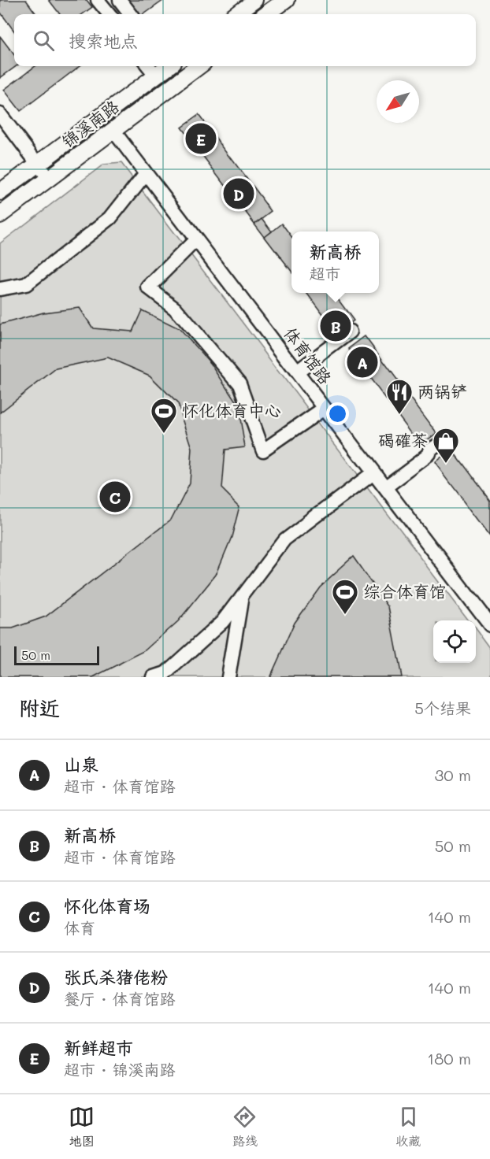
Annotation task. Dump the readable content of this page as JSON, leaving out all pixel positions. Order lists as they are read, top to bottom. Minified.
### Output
{"streets":{"main road":["锦溪南路"],"street":["体育馆路"]},"crossings":[["锦溪南路","体育馆路"]],"places":{"restaurant":["两锅铲"],"sports":["怀化体育中心","综合体育馆"],"shop":["碣確茶"]},"scale_bar":"50 m","north":"bottom left","page":{"search":"搜索地点","pins":["E","D","B","A","C"],"popup":["新高桥","超市"],"scale":"50 m","heading":["附近","5个结果"],"list":[{"mark":"A","name":"山泉","note":"超市 · 体育馆路","value":"30 m"},{"mark":"B","name":"新高桥","note":"超市 · 体育馆路","value":"50 m"},{"mark":"C","name":"怀化体育场","note":"体育","value":"140 m"},{"mark":"D","name":"张氏杀猪佬粉","note":"餐厅 · 体育馆路","value":"140 m"},{"mark":"E","name":"新鲜超市","note":"超市 · 锦溪南路","value":"180 m"}],"nav":["地图","路线","收藏"]}}
